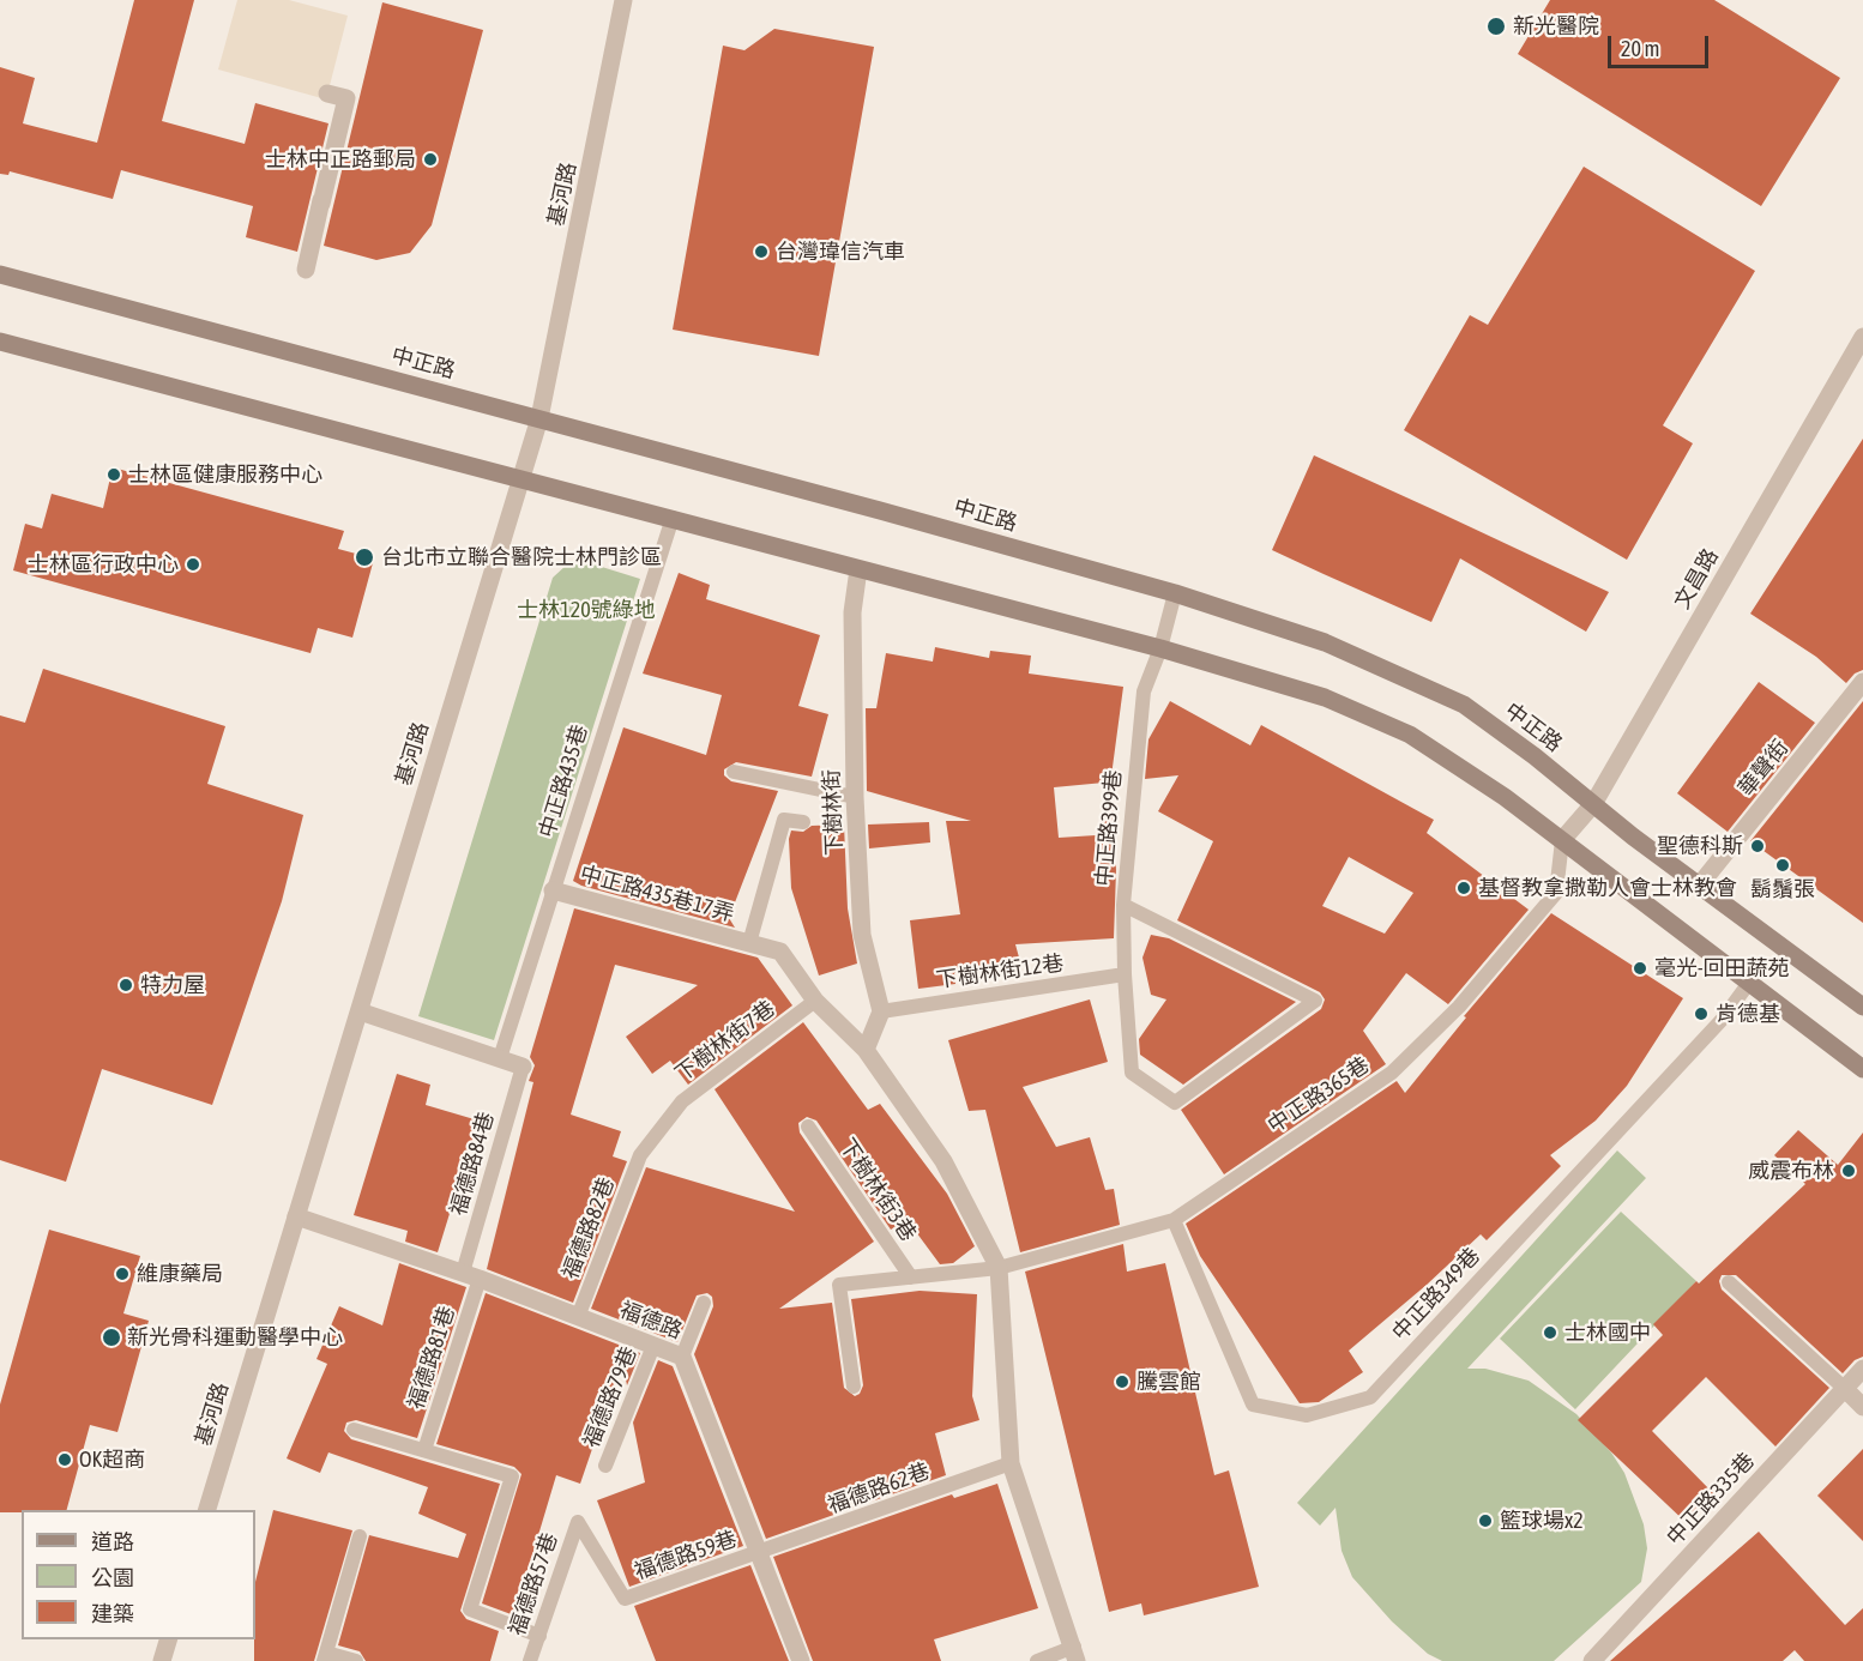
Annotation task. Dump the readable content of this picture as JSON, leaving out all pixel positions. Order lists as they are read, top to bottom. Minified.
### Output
{"streets":{"main road":["中正路"],"street":["基河路","文昌路","華聲街","下樹林街","中正路435巷17弄","福德路","中正路335巷"],"lane":["中正路435巷","中正路399巷","下樹林街12巷","下樹林街7巷","中正路365巷","福德路84巷","下樹林街3巷","福德路82巷","中正路349巷","福德路81巷","福德路79巷","福德路62巷","福德路59巷","福德路57巷"]},"crossings":[["基河路","中正路"],["基河路","福德路"],["中正路","文昌路"],["中正路","華聲街"],["中正路","中正路399巷"],["文昌路","中正路365巷"],["中正路435巷","中正路435巷17弄"],["下樹林街","下樹林街12巷"],["中正路399巷","下樹林街12巷"],["下樹林街7巷","福德路82巷"],["中正路365巷","下樹林街3巷"],["中正路365巷","中正路349巷"],["福德路84巷","福德路"],["福德路84巷","福德路81巷"],["福德路82巷","福德路"],["福德路","福德路81巷"],["福德路","福德路79巷"],["福德路","福德路62巷"],["福德路","福德路59巷"],["福德路62巷","福德路59巷"],["福德路59巷","福德路57巷"]],"parks":["士林120號綠地"],"places":["新光醫院","士林中正路郵局","台灣瑋信汽車","士林區健康服務中心","台北市立聯合醫院士林門診區","士林區行政中心","聖德科斯","鬍鬚張","基督教拿撒勒人會士林教會","毫光-回田蔬苑","特力屋","肯德基","威震布林","維康藥局","士林國中","新光骨科運動醫學中心","騰雲館","OK超商","籃球場x2"],"legend":["道路","公園","建築"],"scale_bar":"20 m"}
